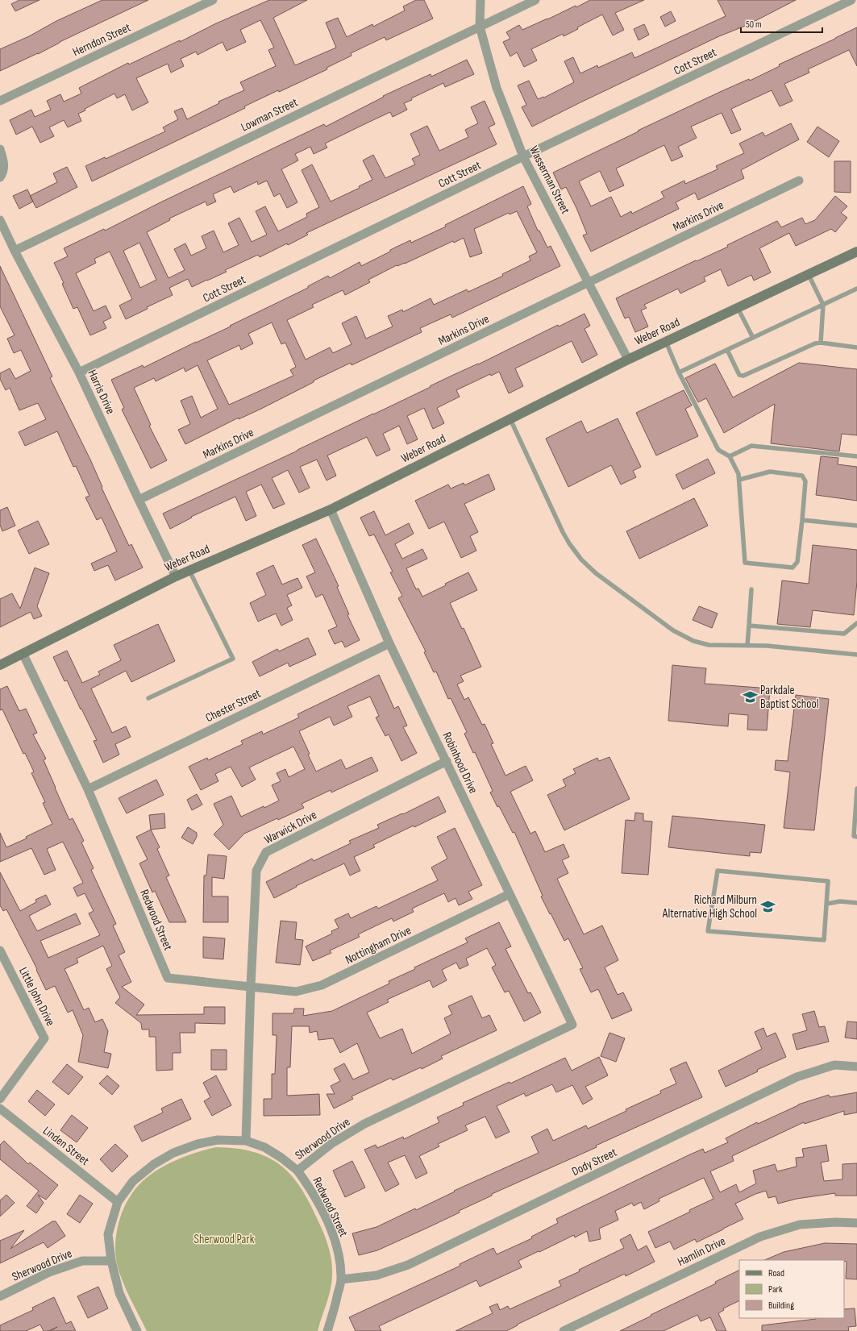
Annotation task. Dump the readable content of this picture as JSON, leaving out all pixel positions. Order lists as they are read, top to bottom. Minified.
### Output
{"streets":{"main road":["Weber Road"],"street":["Herndon Street","Cott Street","Lowman Street","Wasserman Street","Markins Drive","Harris Drive","Chester Street","Robinhood Drive","Warwick Drive","Redwood Street","Nottingham Drive","Little John Drive","Sherwood Drive","Linden Street","Dody Street","Hamlin Drive"]},"crossings":[["Cott Street","Wasserman Street"],["Cott Street","Harris Drive"],["Lowman Street","Wasserman Street"],["Lowman Street","Harris Drive"],["Wasserman Street","Markins Drive"],["Wasserman Street","Weber Road"],["Markins Drive","Harris Drive"],["Weber Road","Harris Drive"],["Weber Road","Robinhood Drive"],["Weber Road","Redwood Street"],["Chester Street","Robinhood Drive"],["Chester Street","Redwood Street"],["Robinhood Drive","Warwick Drive"],["Robinhood Drive","Nottingham Drive"],["Robinhood Drive","Sherwood Drive"],["Warwick Drive","Redwood Street"],["Warwick Drive","Nottingham Drive"],["Redwood Street","Nottingham Drive"],["Redwood Street","Sherwood Drive"],["Redwood Street","Dody Street"],["Sherwood Drive","Linden Street"]],"parks":["Sherwood Park"],"places":{"school or university":["Parkdale Baptist School","Richard Milburn Alternative High School"]},"legend":["Road","Park","Building"],"scale_bar":"50 m"}
